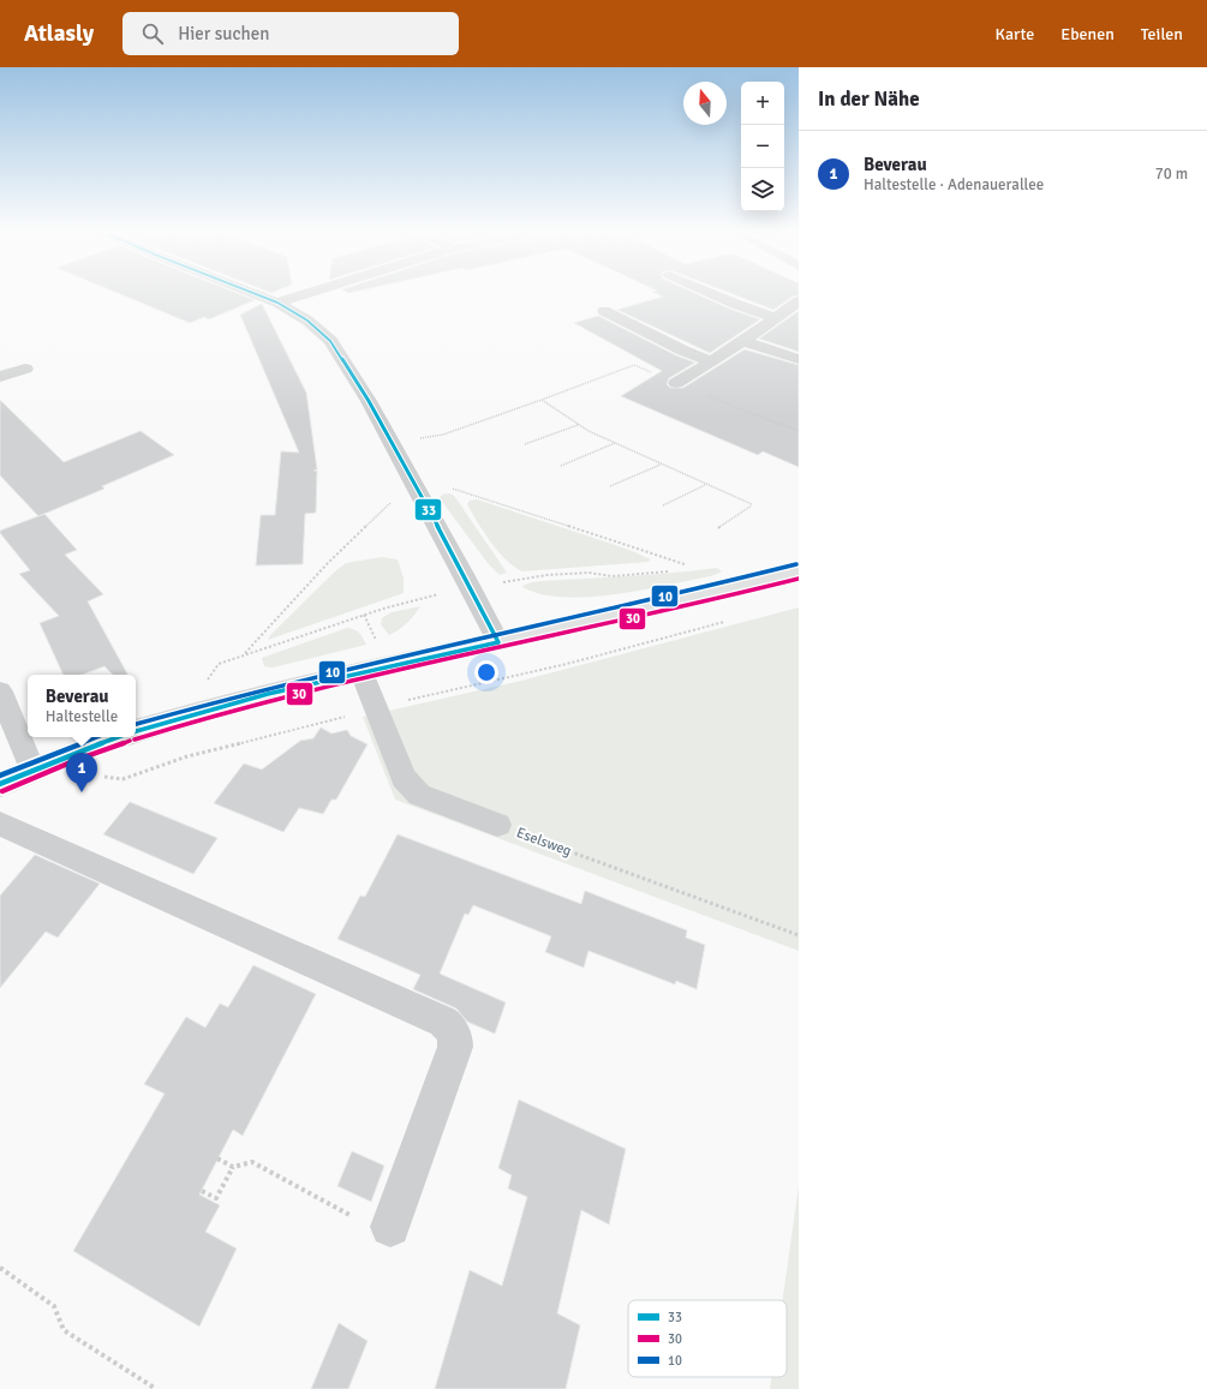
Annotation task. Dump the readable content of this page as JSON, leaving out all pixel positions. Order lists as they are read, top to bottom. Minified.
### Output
{"streets":{"street":["Eselsweg"]},"lines":["transit line 33","transit line 10","transit line 30"],"legend":["33","30","10"],"north":"top","page":{"header":"Atlasly","search":"Hier suchen","nav":["Karte","Ebenen","Teilen"],"heading":"In der Nähe","map_buttons":["+","−"],"list":[{"mark":"1","name":"Beverau","note":"Haltestelle · Adenauerallee","value":"70 m"}],"popup":["Beverau","Haltestelle"],"pins":"1"}}
